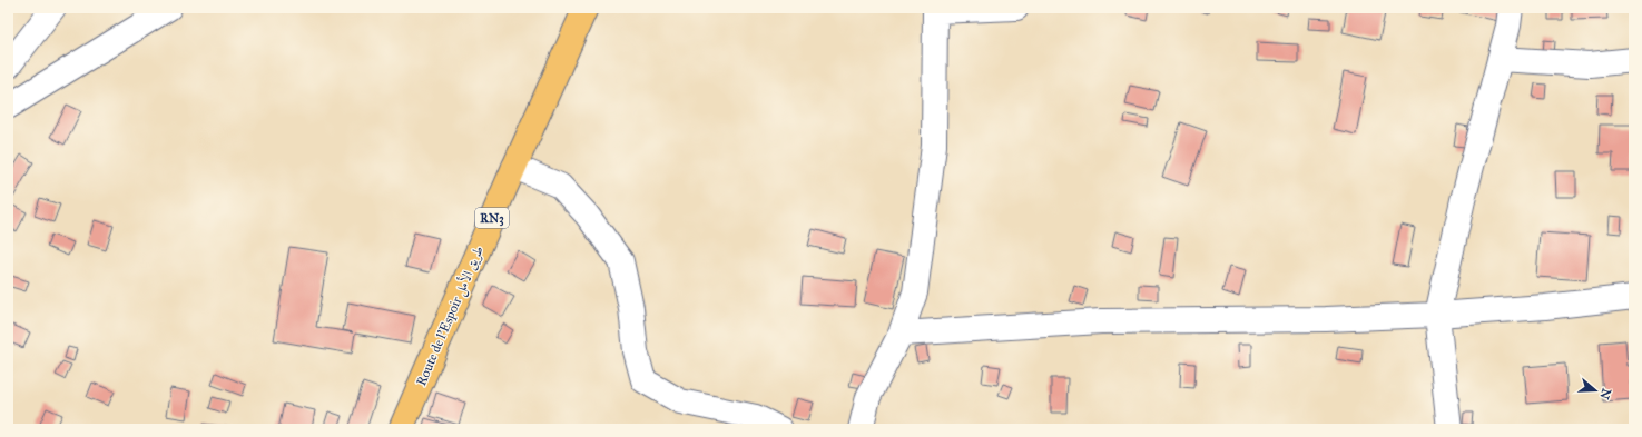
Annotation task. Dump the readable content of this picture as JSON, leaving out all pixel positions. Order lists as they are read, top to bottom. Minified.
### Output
{"streets":{"highway":["RN3","Route de l’Espoir طريق الأمل"]},"north":"right"}
